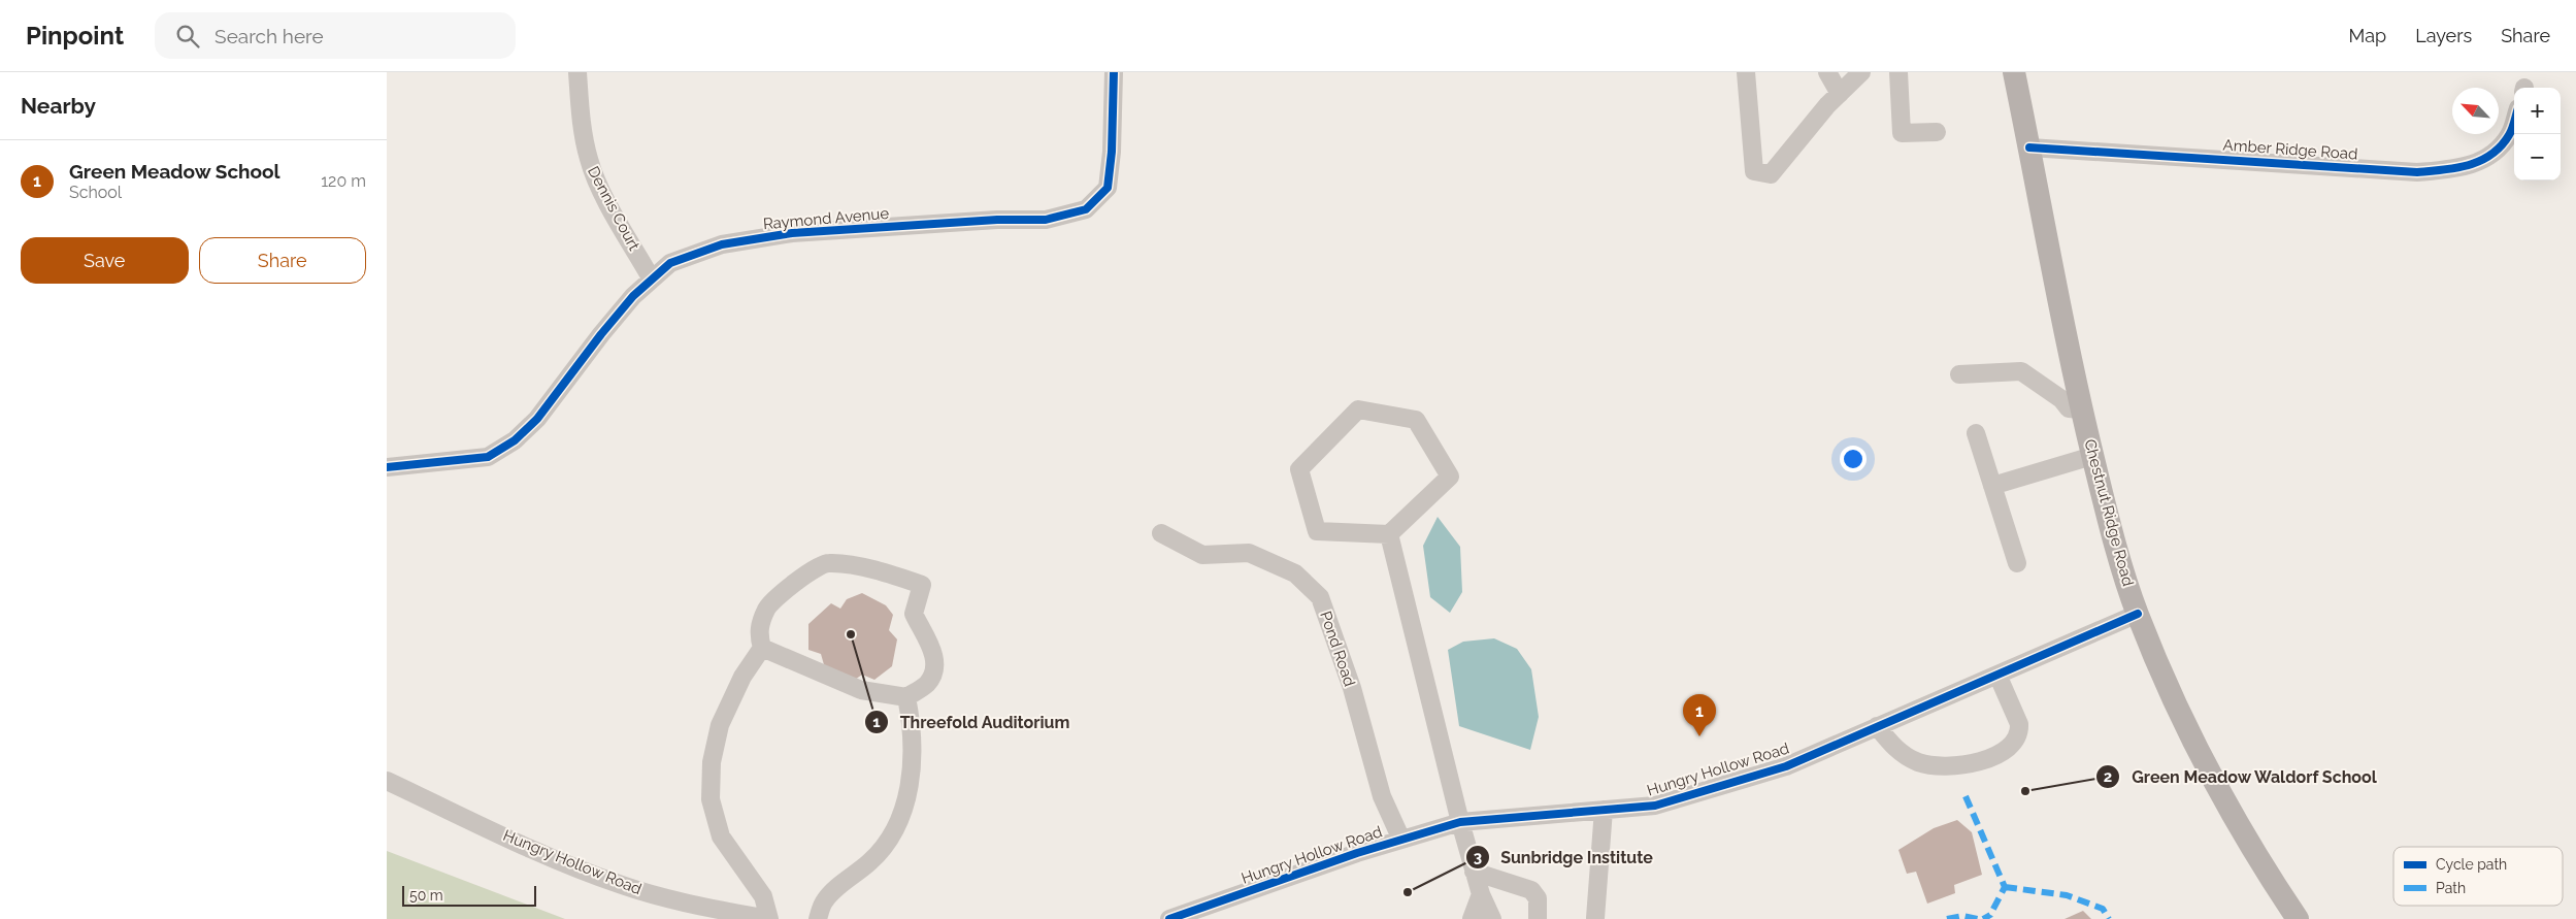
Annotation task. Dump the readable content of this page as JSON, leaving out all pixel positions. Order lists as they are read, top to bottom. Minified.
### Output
{"streets":{"main road":["Chestnut Ridge Road"],"street":["Amber Ridge Road","Dennis Court","Raymond Avenue","Pond Road","Hungry Hollow Road"]},"crossings":[["Amber Ridge Road","Chestnut Ridge Road"],["Dennis Court","Raymond Avenue"],["Chestnut Ridge Road","Hungry Hollow Road"],["Pond Road","Hungry Hollow Road"]],"places":["Threefold Auditorium","Green Meadow Waldorf School","Sunbridge Institute"],"legend":["Cycle path","Path"],"scale_bar":"50 m","north":"top left","page":{"header":"Pinpoint","search":"Search here","nav":["Map","Layers","Share"],"heading":"Nearby","map_buttons":["+","−"],"list":[{"mark":"1","name":"Green Meadow School","note":"School","value":"120 m"}],"buttons":["Save","Share"],"pins":"1","scale":"50 m"}}
